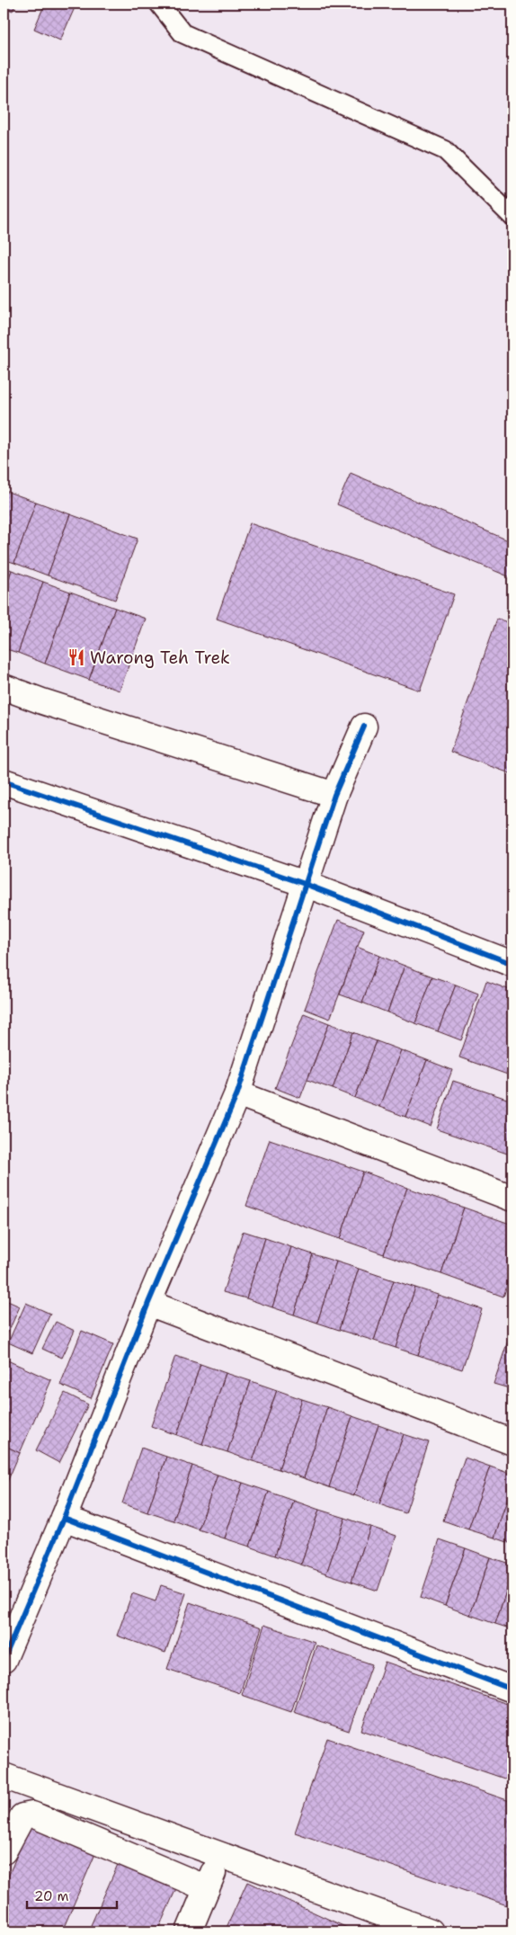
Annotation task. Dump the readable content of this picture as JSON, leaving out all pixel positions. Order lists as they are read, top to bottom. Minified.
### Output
{"places":{"restaurant":["Warong Teh Trek"]},"scale_bar":"20 m"}
